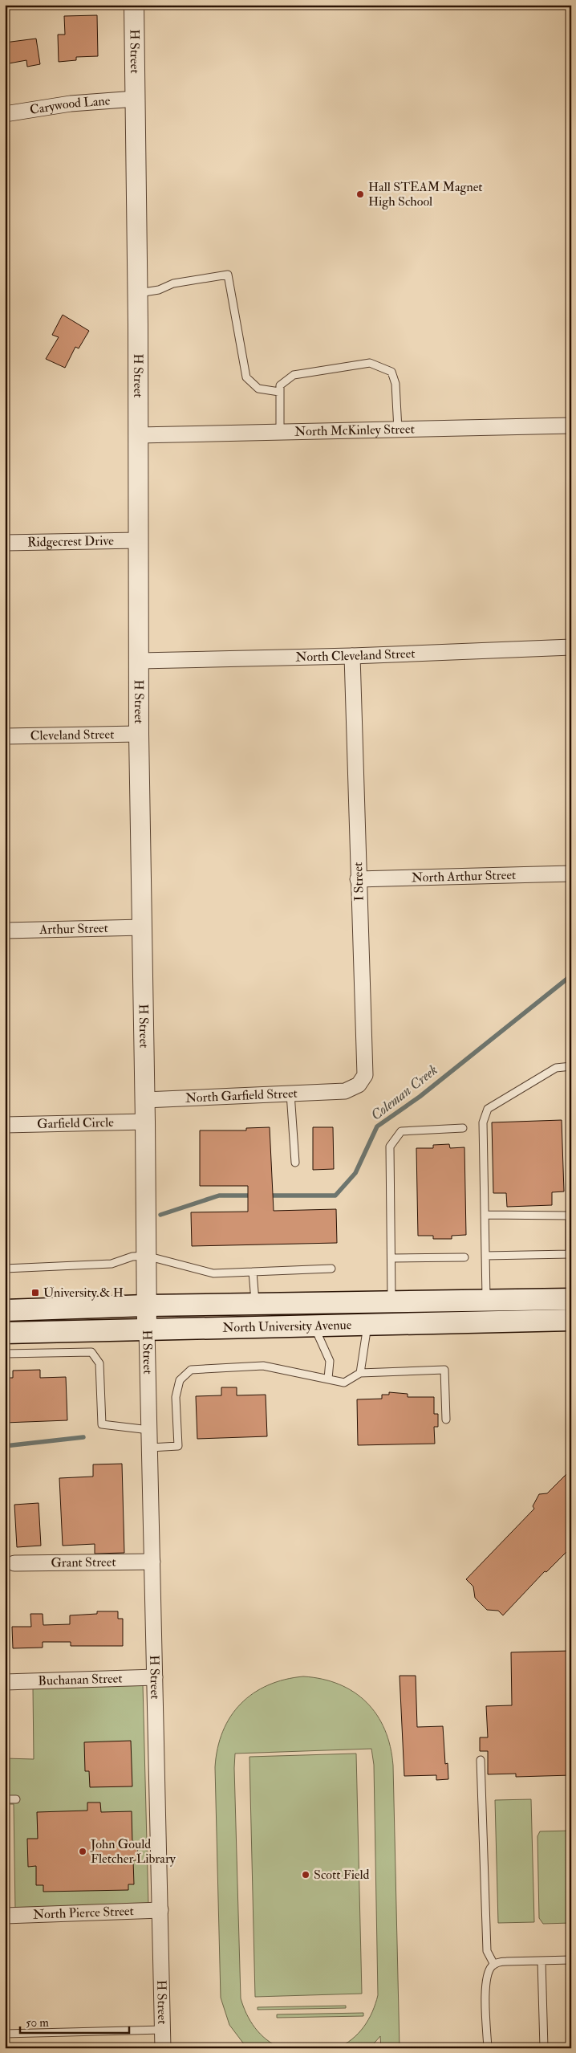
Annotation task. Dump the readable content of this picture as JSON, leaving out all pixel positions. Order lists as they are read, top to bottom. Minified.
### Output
{"streets":{"main road":["North University Avenue"],"street":["H Street","Carywood Lane","North McKinley Street","Ridgecrest Drive","North Cleveland Street","Cleveland Street","North Arthur Street","I Street","Arthur Street","North Garfield Street","Garfield Circle","Grant Street","Buchanan Street","North Pierce Street"]},"crossings":[["H Street","Carywood Lane"],["H Street","North McKinley Street"],["H Street","Ridgecrest Drive"],["H Street","North Cleveland Street"],["H Street","Cleveland Street"],["H Street","Arthur Street"],["H Street","North Garfield Street"],["H Street","Garfield Circle"],["H Street","North University Avenue"],["H Street","Grant Street"],["H Street","Buchanan Street"],["H Street","North Pierce Street"],["North Cleveland Street","I Street"],["North Arthur Street","I Street"],["I Street","North Garfield Street"]],"water":["Coleman Creek"],"places":{"other":["Hall STEAM Magnet High School","John Gould Fletcher Library","Scott Field"],"transit":["University & H"]},"scale_bar":"50 m"}
